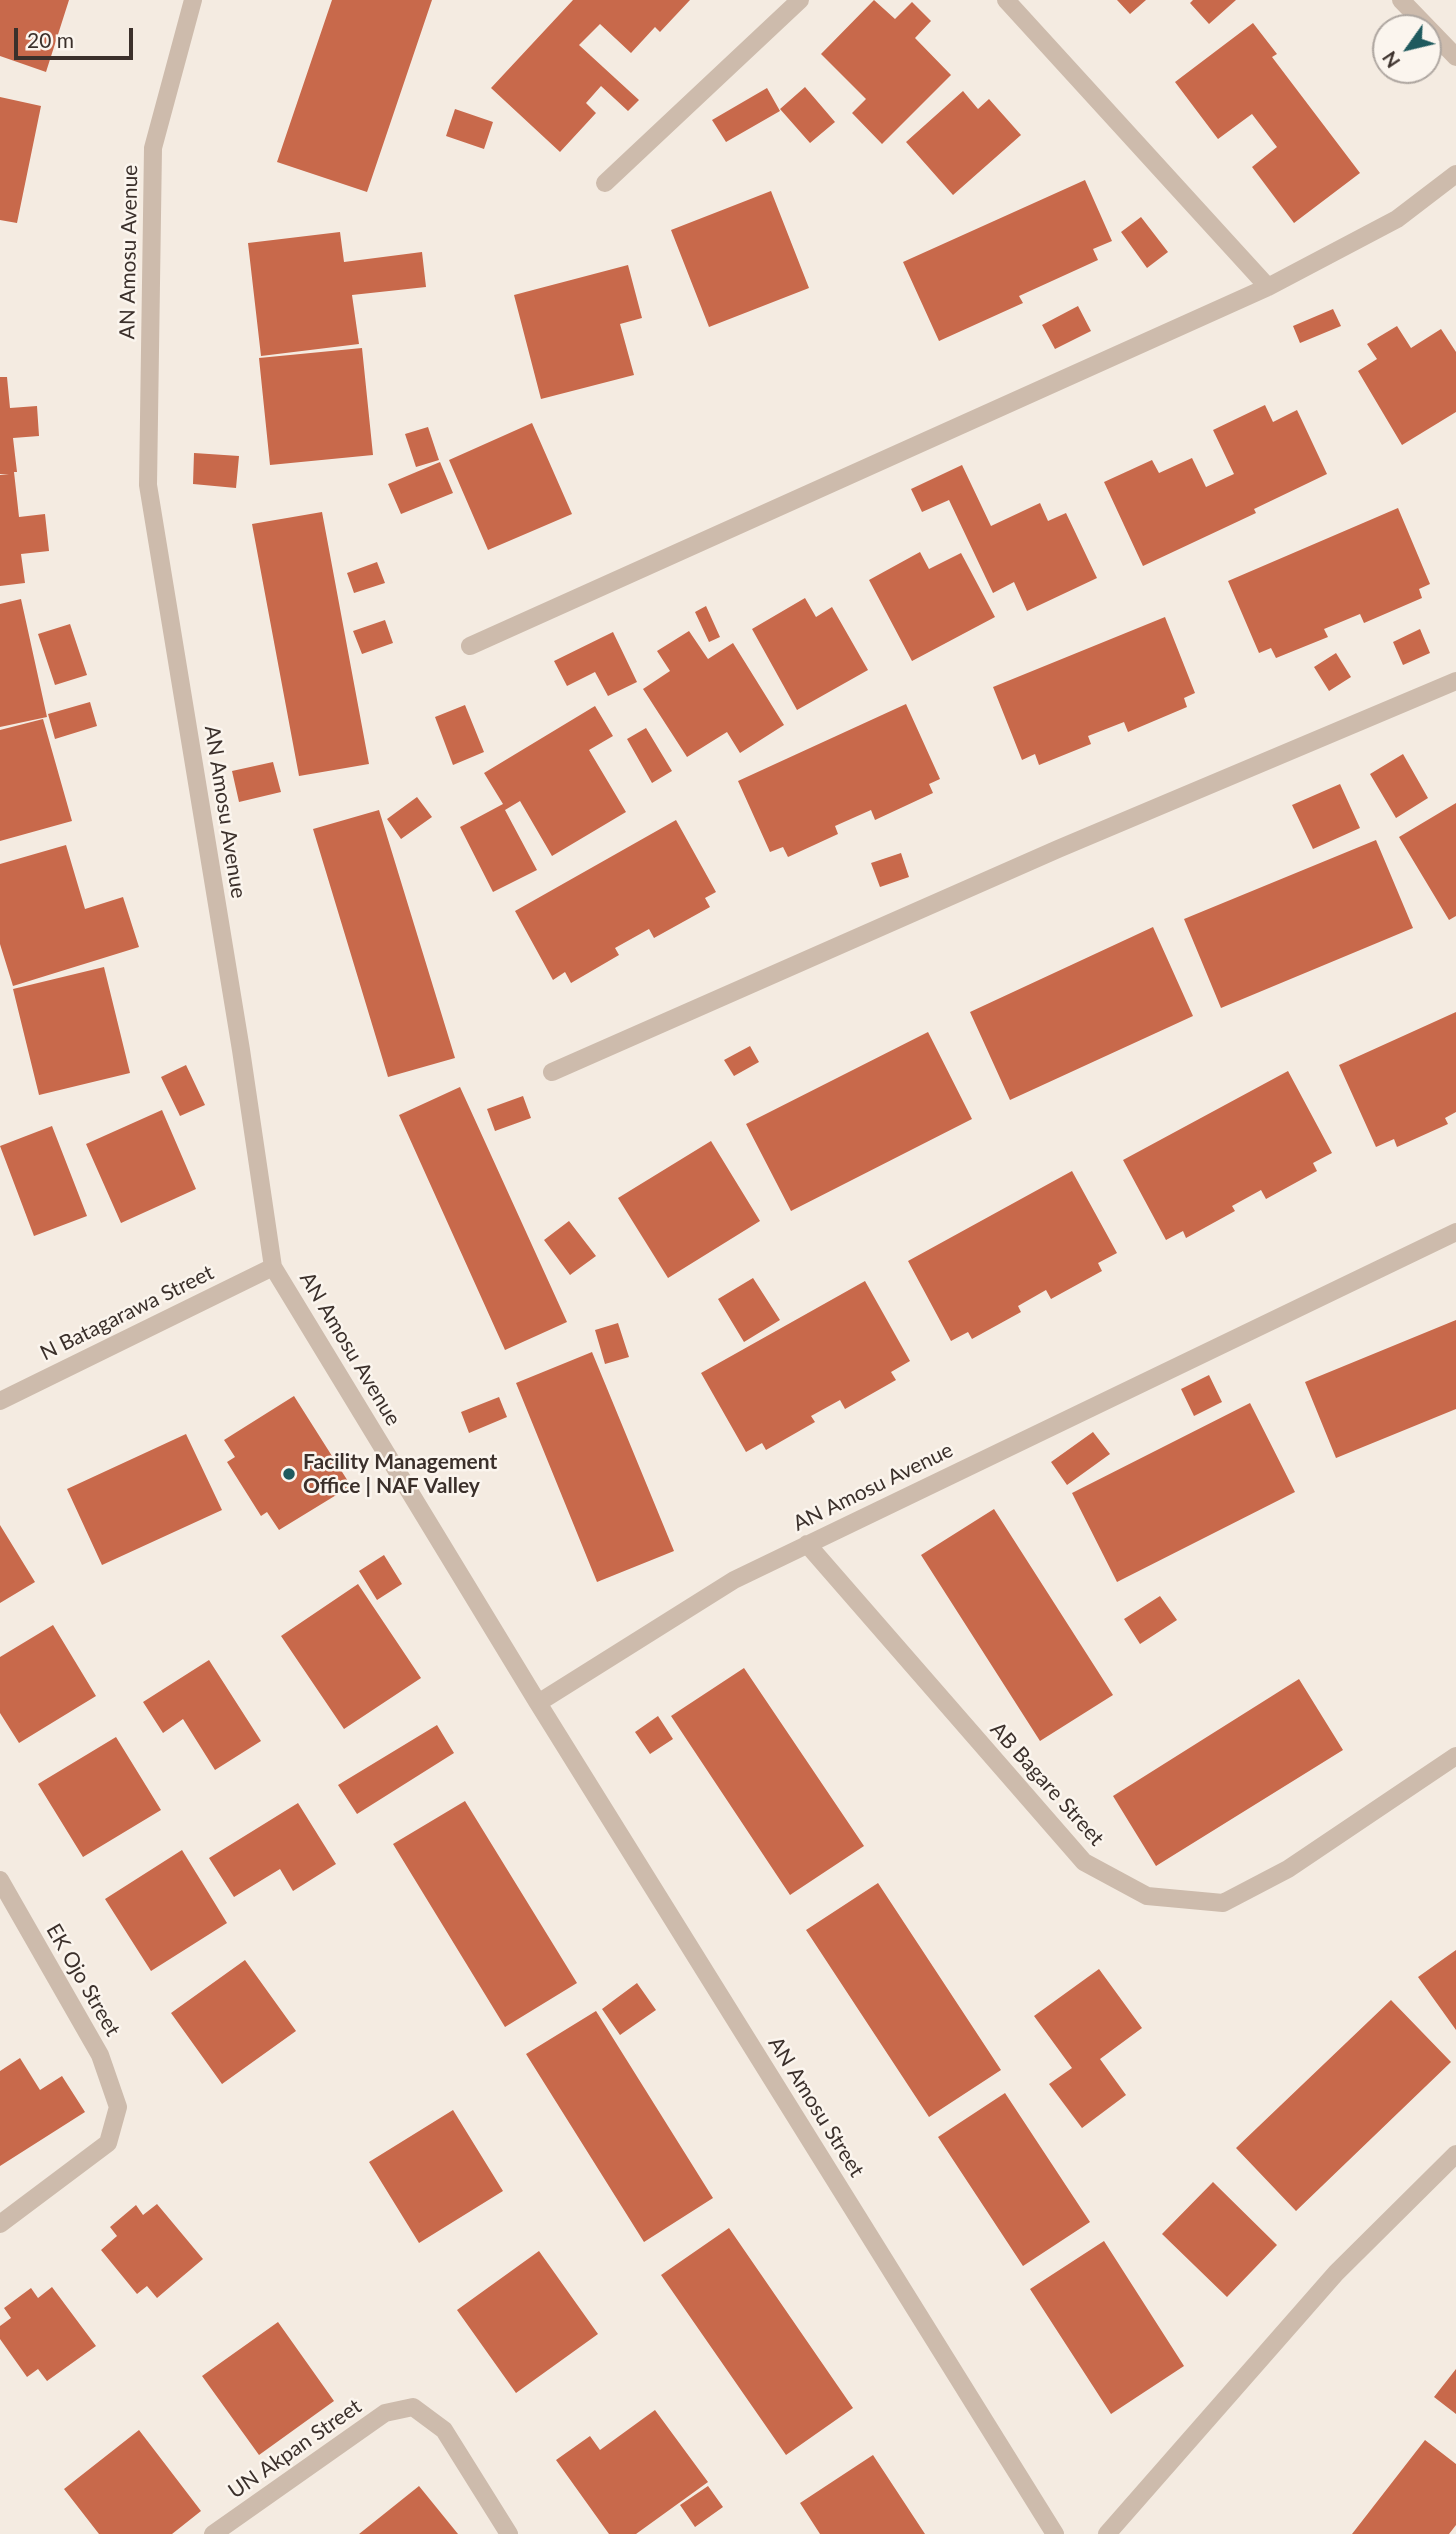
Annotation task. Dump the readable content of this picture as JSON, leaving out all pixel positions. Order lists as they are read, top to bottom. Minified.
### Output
{"streets":{"street":["AN Amosu Avenue","N Batagarawa Street","AB Bagare Street","EK Ojo Street","AN Amosu Street","UN Akpan Street"]},"crossings":[["AN Amosu Avenue","N Batagarawa Street"],["AN Amosu Avenue","AB Bagare Street"],["AN Amosu Avenue","AN Amosu Street"]],"places":["Facility Management Office | NAF Valley"],"scale_bar":"20 m","north":"bottom left"}
